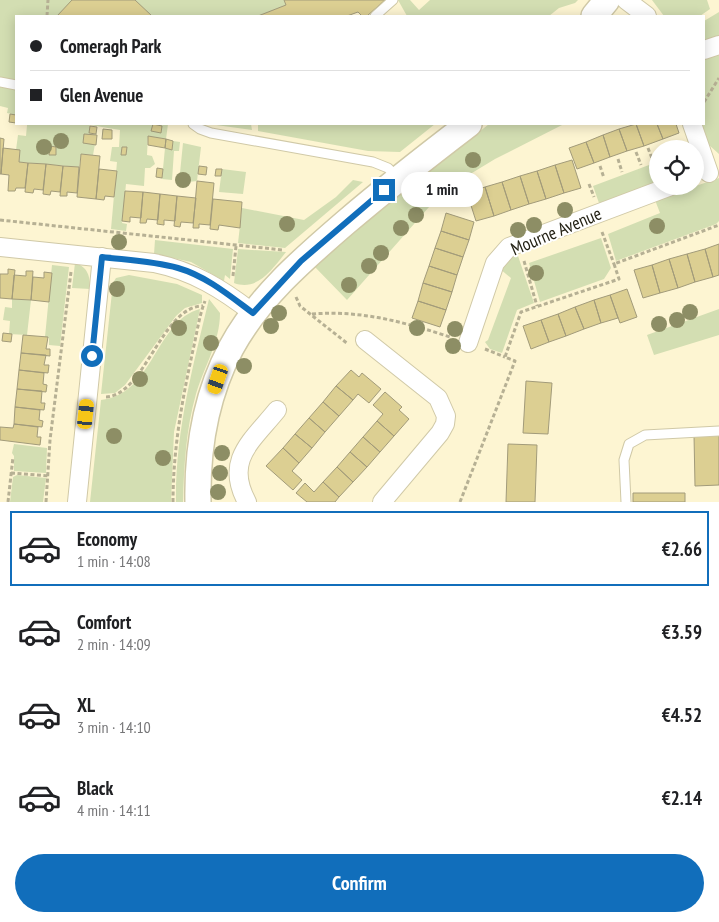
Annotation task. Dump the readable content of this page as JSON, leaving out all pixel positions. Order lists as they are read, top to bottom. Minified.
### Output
{"streets":{"street":["Mourne Avenue"]},"page":{"banner":["Comeragh Park","Glen Avenue"],"bubble":"1 min","list":[{"name":"Economy","note":"1 min · 14:08","value":"€2.66"},{"name":"Comfort","note":"2 min · 14:09","value":"€3.59"},{"name":"XL","note":"3 min · 14:10","value":"€4.52"},{"name":"Black","note":"4 min · 14:11","value":"€2.14"}],"buttons":"Confirm"}}
